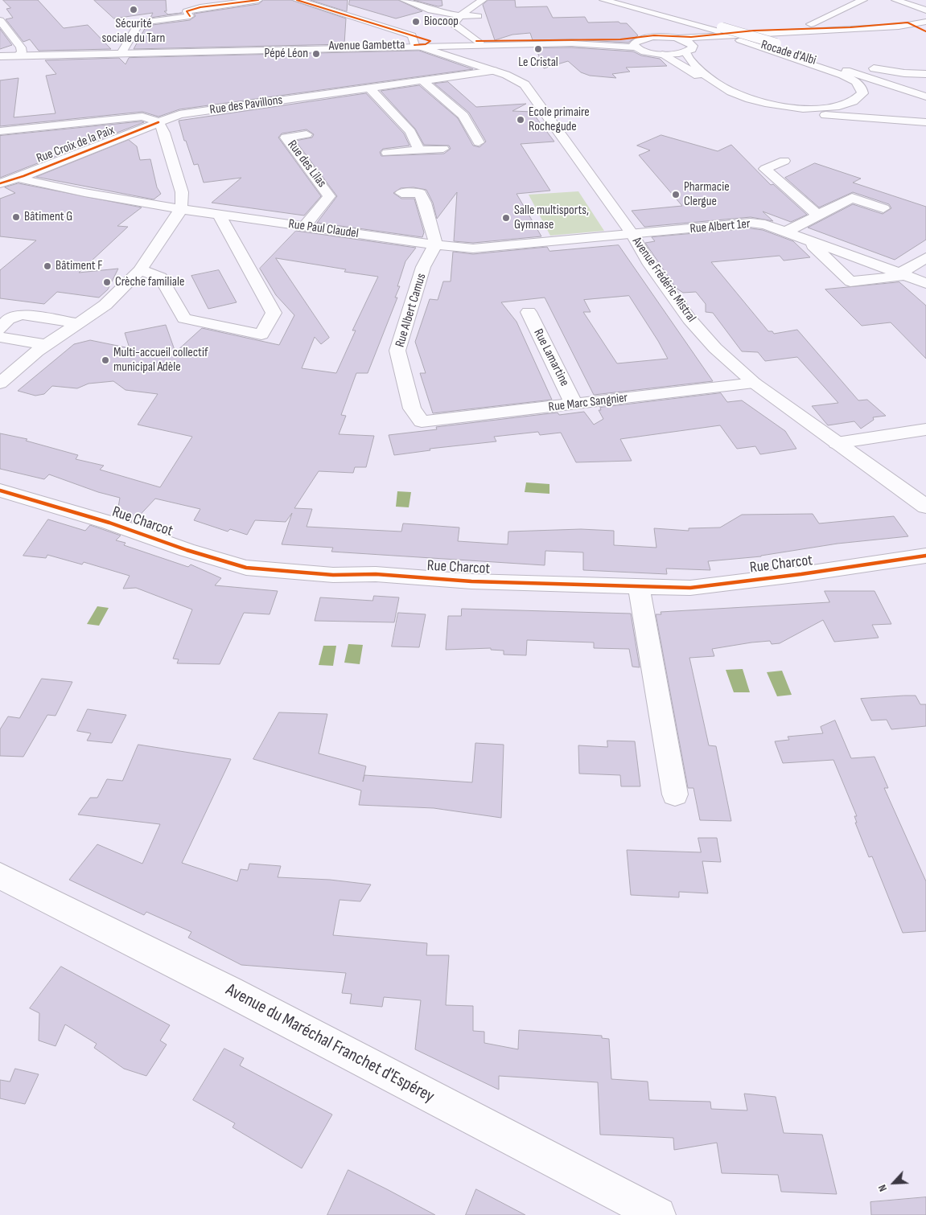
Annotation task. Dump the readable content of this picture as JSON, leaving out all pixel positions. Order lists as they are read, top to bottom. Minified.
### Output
{"streets":{"main road":["Avenue Gambetta","Rocade d'Albi","Rue des Pavillons","Rue Croix de la Paix","Rue des Lilas","Rue Albert 1er","Rue Paul Claudel","Avenue Frédéric Mistral","Rue Albert Camus","Rue Lamartine","Rue Marc Sangnier","Rue Charcot","Avenue du Maréchal Franchet d'Espérey"]},"crossings":[["Avenue Gambetta","Avenue Frédéric Mistral"],["Rue des Pavillons","Rue Croix de la Paix"],["Rue des Pavillons","Avenue Frédéric Mistral"],["Rue Croix de la Paix","Rue Paul Claudel"],["Rue des Lilas","Rue Paul Claudel"],["Rue Albert 1er","Rue Paul Claudel"],["Rue Albert 1er","Avenue Frédéric Mistral"],["Rue Paul Claudel","Avenue Frédéric Mistral"],["Rue Paul Claudel","Rue Albert Camus"],["Avenue Frédéric Mistral","Rue Marc Sangnier"],["Rue Albert Camus","Rue Marc Sangnier"],["Rue Lamartine","Rue Marc Sangnier"]],"places":["Sécurité sociale du Tarn","Biocoop","Le Cristal","Pépé Léon","Ecole primaire Rochegude","Pharmacie Clergue","Bâtiment G","Salle multisports, Gymnase","Bâtiment F","Crèche familiale","Multi-accueil collectif municipal Adèle"],"north":"bottom left"}
